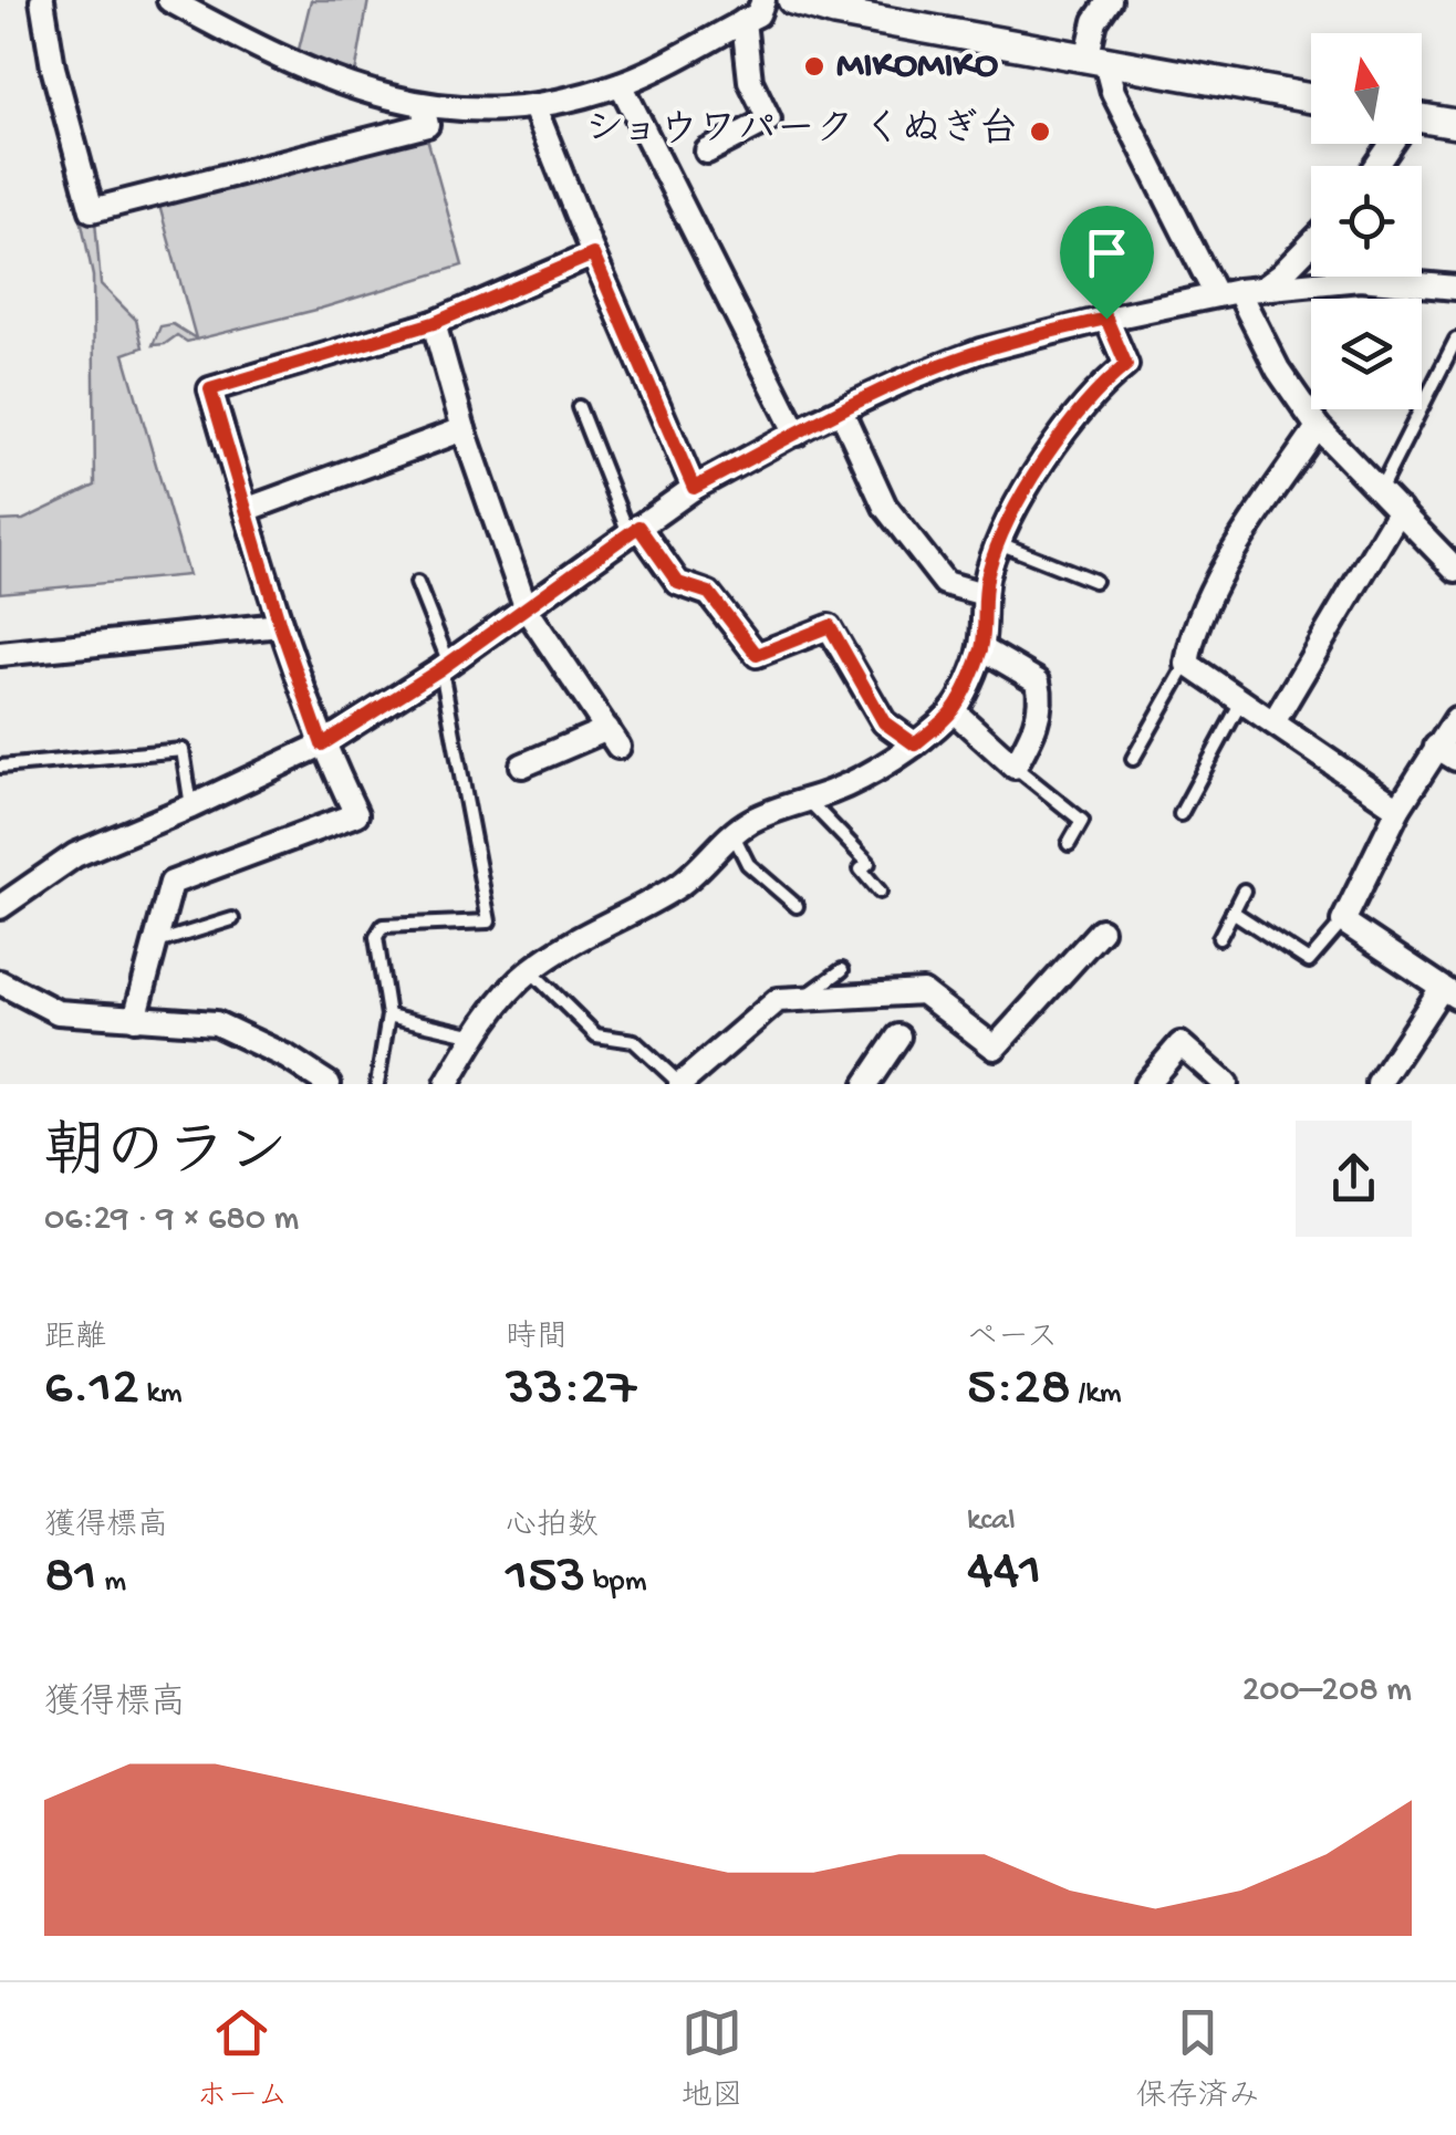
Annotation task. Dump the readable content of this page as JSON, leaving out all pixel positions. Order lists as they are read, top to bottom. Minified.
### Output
{"places":["MIKOMIKO","ショウワパーク くぬぎ台"],"north":"top","page":{"heading":["朝のラン","06:29 · 9 × 680 m"],"stats":[["距離","6.12 km"],["時間","33:27"],["ペース","5:28 /km"],["獲得標高","81 m"],["心拍数","153 bpm"],["kcal","441"]],"chart":["獲得標高","200–208 m"],"tabs":["ホーム","地図","保存済み"]}}
